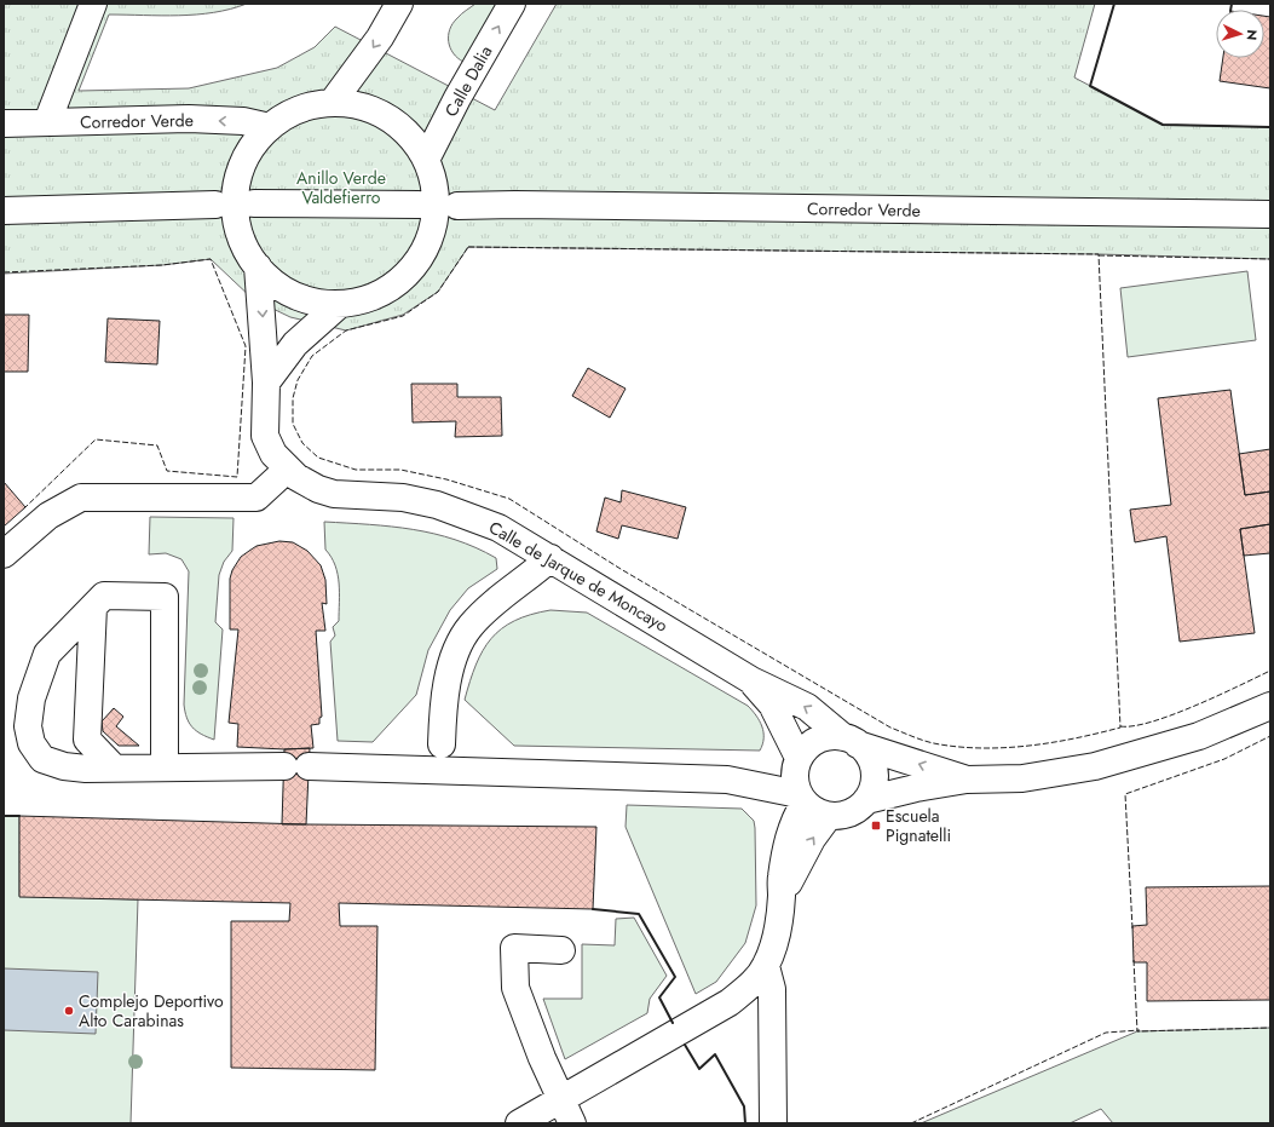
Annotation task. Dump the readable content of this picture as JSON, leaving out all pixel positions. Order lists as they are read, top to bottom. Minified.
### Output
{"streets":{"street":["Calle Dalia","Corredor Verde","Calle de Jarque de Moncayo"]},"parks":["Anillo Verde Valdefierro"],"places":{"transit":["Escuela Pignatelli"],"other":["Complejo Deportivo Alto Carabinas"]},"north":"right"}
